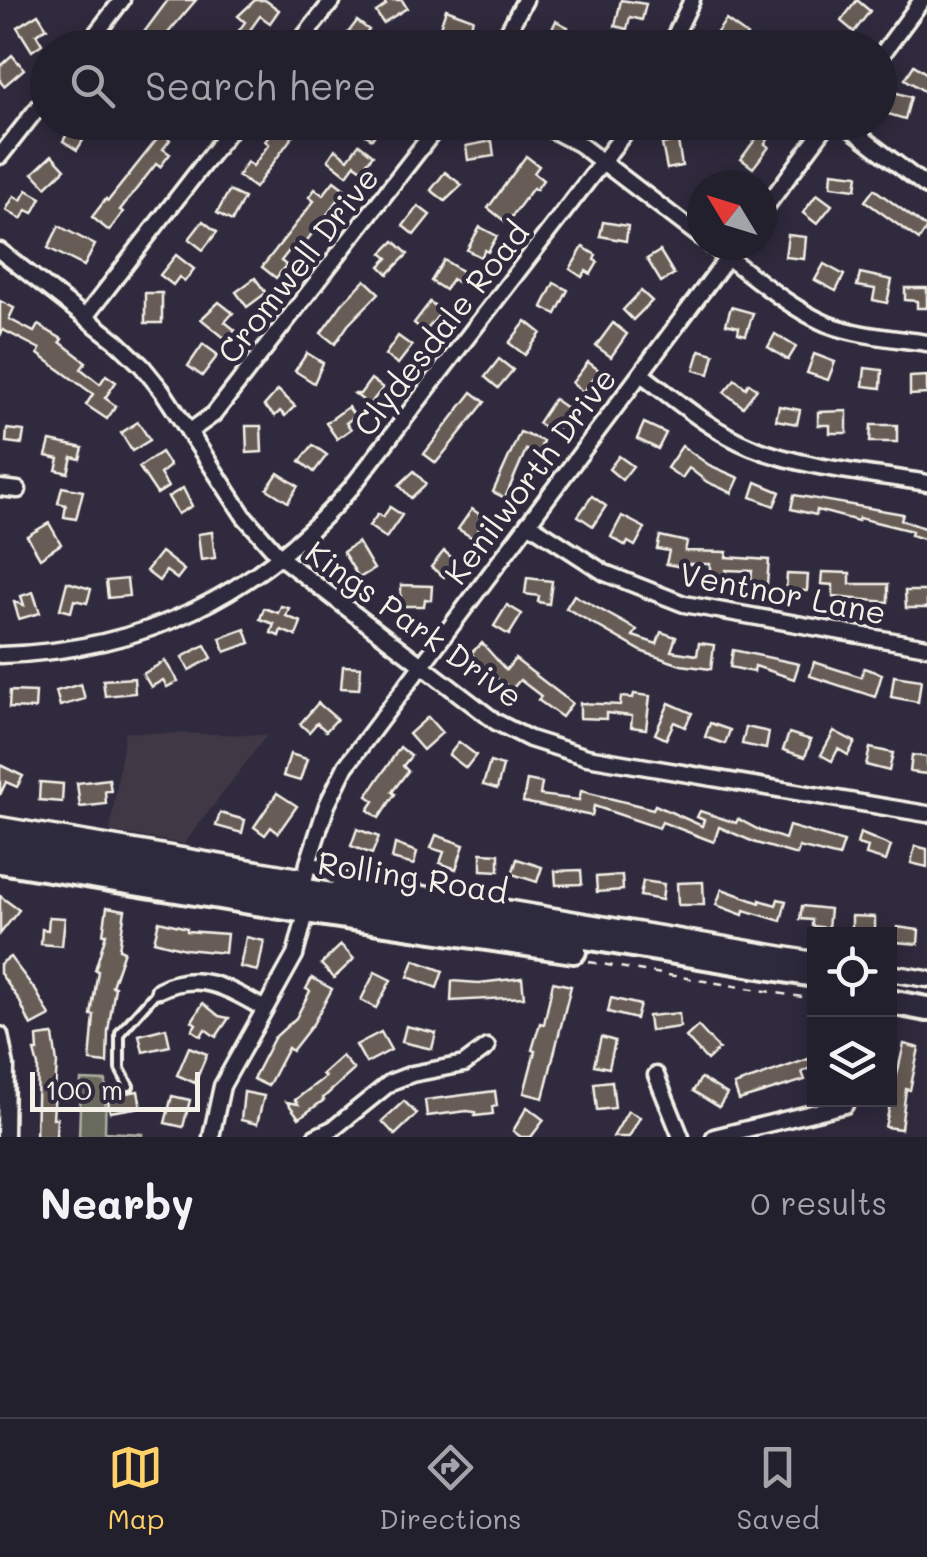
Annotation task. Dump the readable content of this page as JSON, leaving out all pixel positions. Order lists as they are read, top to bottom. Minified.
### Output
{"streets":{"main road":["Rolling Road"],"street":["Cromwell Drive","Clydesdale Road","Kenilworth Drive","Ventnor Lane","Kings Park Drive"]},"crossings":[["Cromwell Drive","Kings Park Drive"],["Clydesdale Road","Kings Park Drive"],["Kenilworth Drive","Ventnor Lane"],["Kenilworth Drive","Kings Park Drive"],["Kenilworth Drive","Rolling Road"]],"scale_bar":"100 m","north":"top left","page":{"search":"Search here","scale":"100 m","heading":["Nearby","0 results"],"nav":["Map","Directions","Saved"]}}
